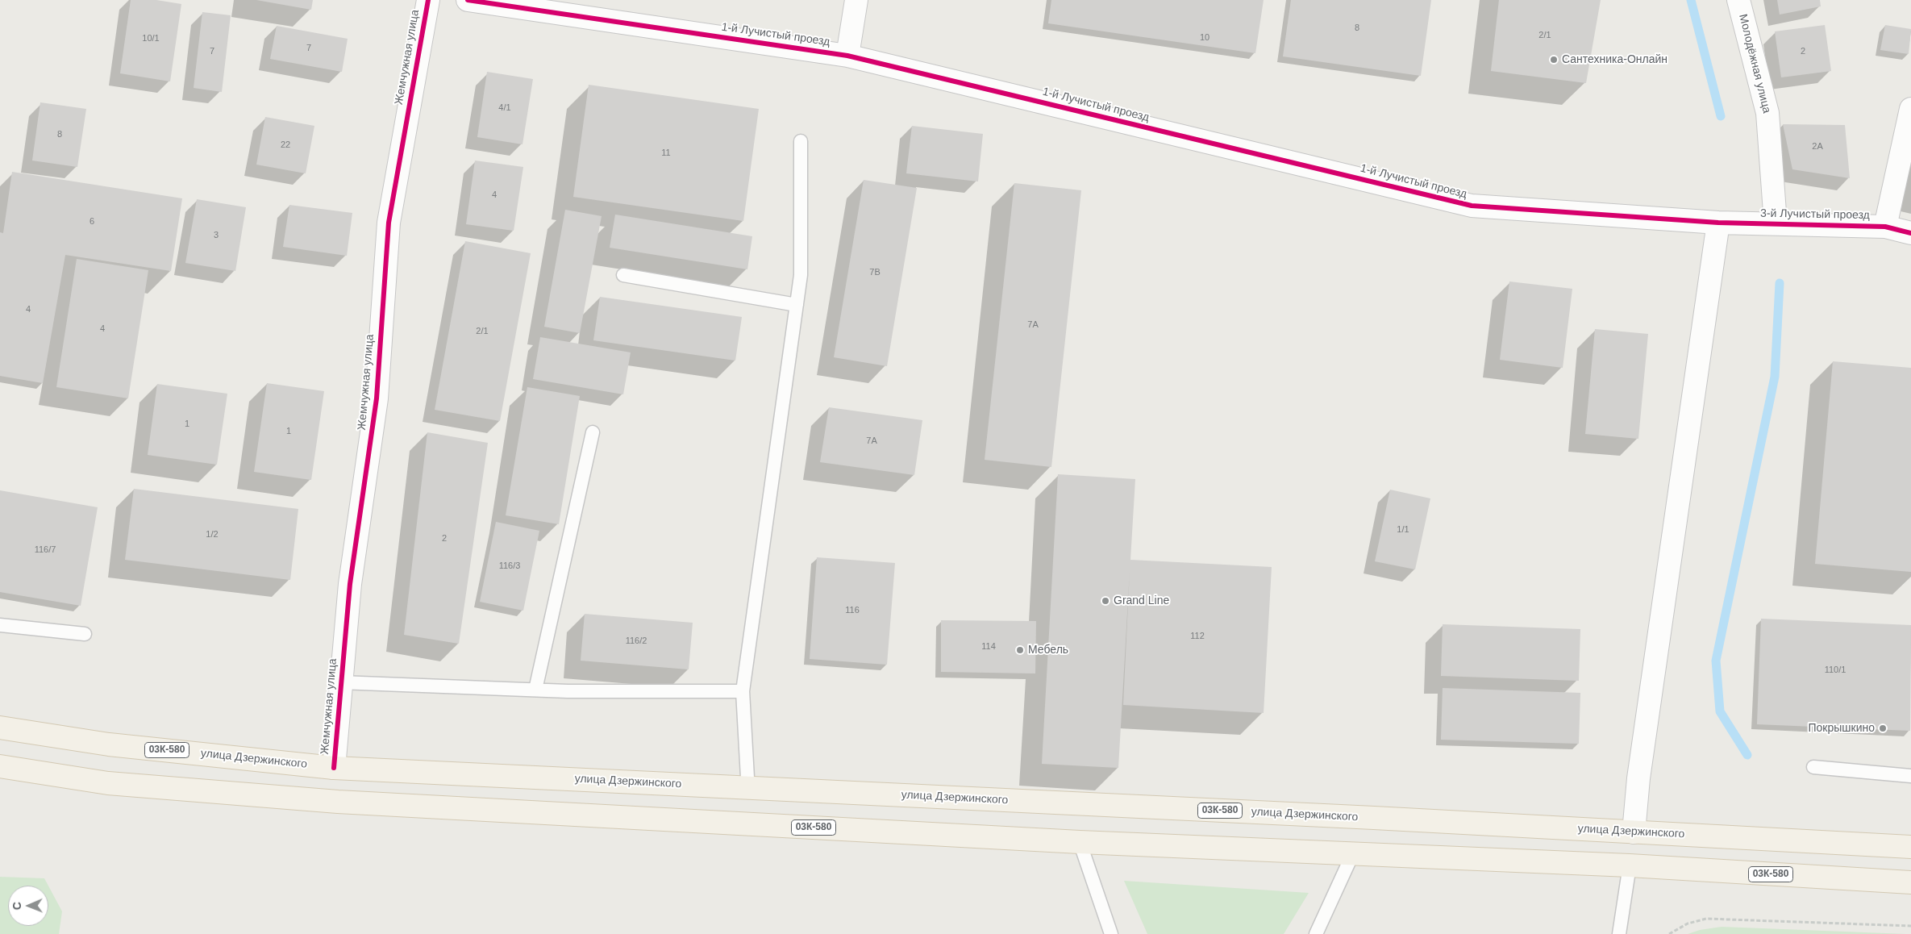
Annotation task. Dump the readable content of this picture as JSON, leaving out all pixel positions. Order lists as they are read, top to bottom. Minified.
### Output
{"streets":{"main road":["03К-580","улица Дзержинского"],"street":["1-й Лучистый проезд","Жемчужная улица","Молодёжная улица","3-й Лучистый проезд"]},"crossings":[["1-й Лучистый проезд","3-й Лучистый проезд"],["Жемчужная улица","улица Дзержинского"],["Молодёжная улица","3-й Лучистый проезд"]],"places":["Сантехника-Онлайн","Grand Line","Мебель","Покрышкино"],"house_numbers":["8","2/1","10","10/1","7","7","2","4/1","8","22","2А","11","4","6","3","7В","4","7А","4","2/1","1","1","7А","1/1","1/2","2","116/7","116/3","116","112","116/2","114","110/1"],"north":"left"}
